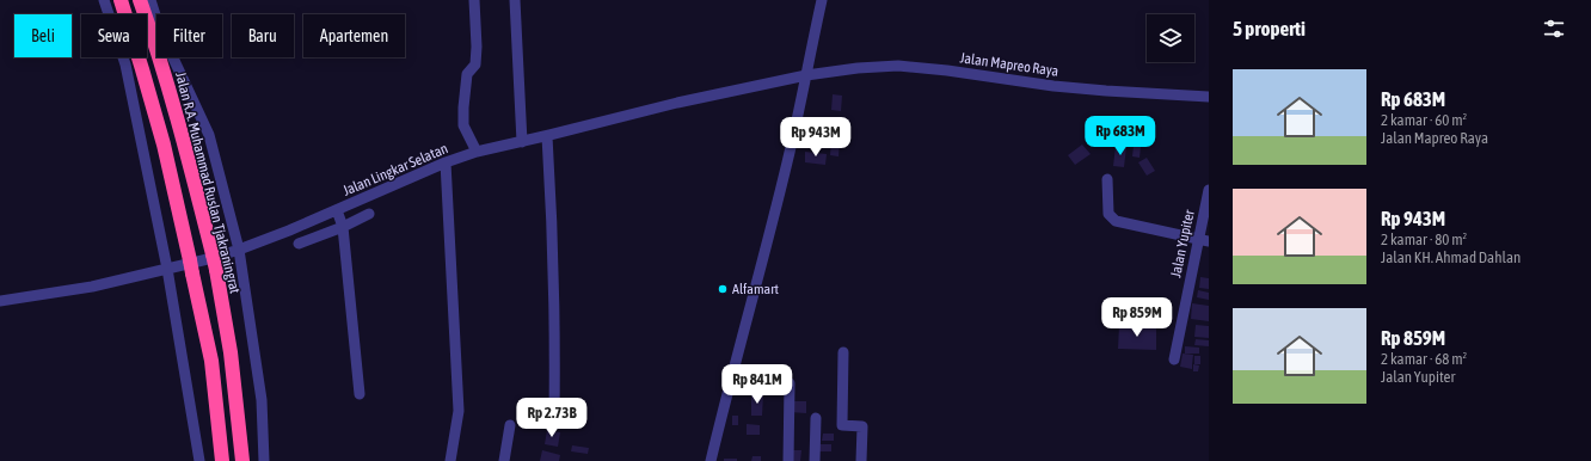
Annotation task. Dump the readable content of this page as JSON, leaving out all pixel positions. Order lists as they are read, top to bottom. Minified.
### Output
{"streets":{"highway":["Jalan R.A. Muhammad Ruslan Tjakraningrat"],"street":["Jalan Mapreo Raya","Jalan Lingkar Selatan","Jalan Yupiter"]},"crossings":[["Jalan Mapreo Raya","Jalan Lingkar Selatan"],["Jalan Lingkar Selatan","Jalan R.A. Muhammad Ruslan Tjakraningrat"]],"places":["Alfamart"],"page":{"heading":"5 properti","chip":["Beli","Sewa","Filter","Baru","Apartemen"],"list":[{"name":"Rp 683M","note":"2 kamar · 60 m² · Jalan Mapreo Raya"},{"name":"Rp 943M","note":"2 kamar · 80 m² · Jalan KH. Ahmad Dahlan"},{"name":"Rp 859M","note":"2 kamar · 68 m² · Jalan Yupiter"}],"price":["Rp 683M","Rp 943M","Rp 859M","Rp 841M","Rp 2.73B"]}}
